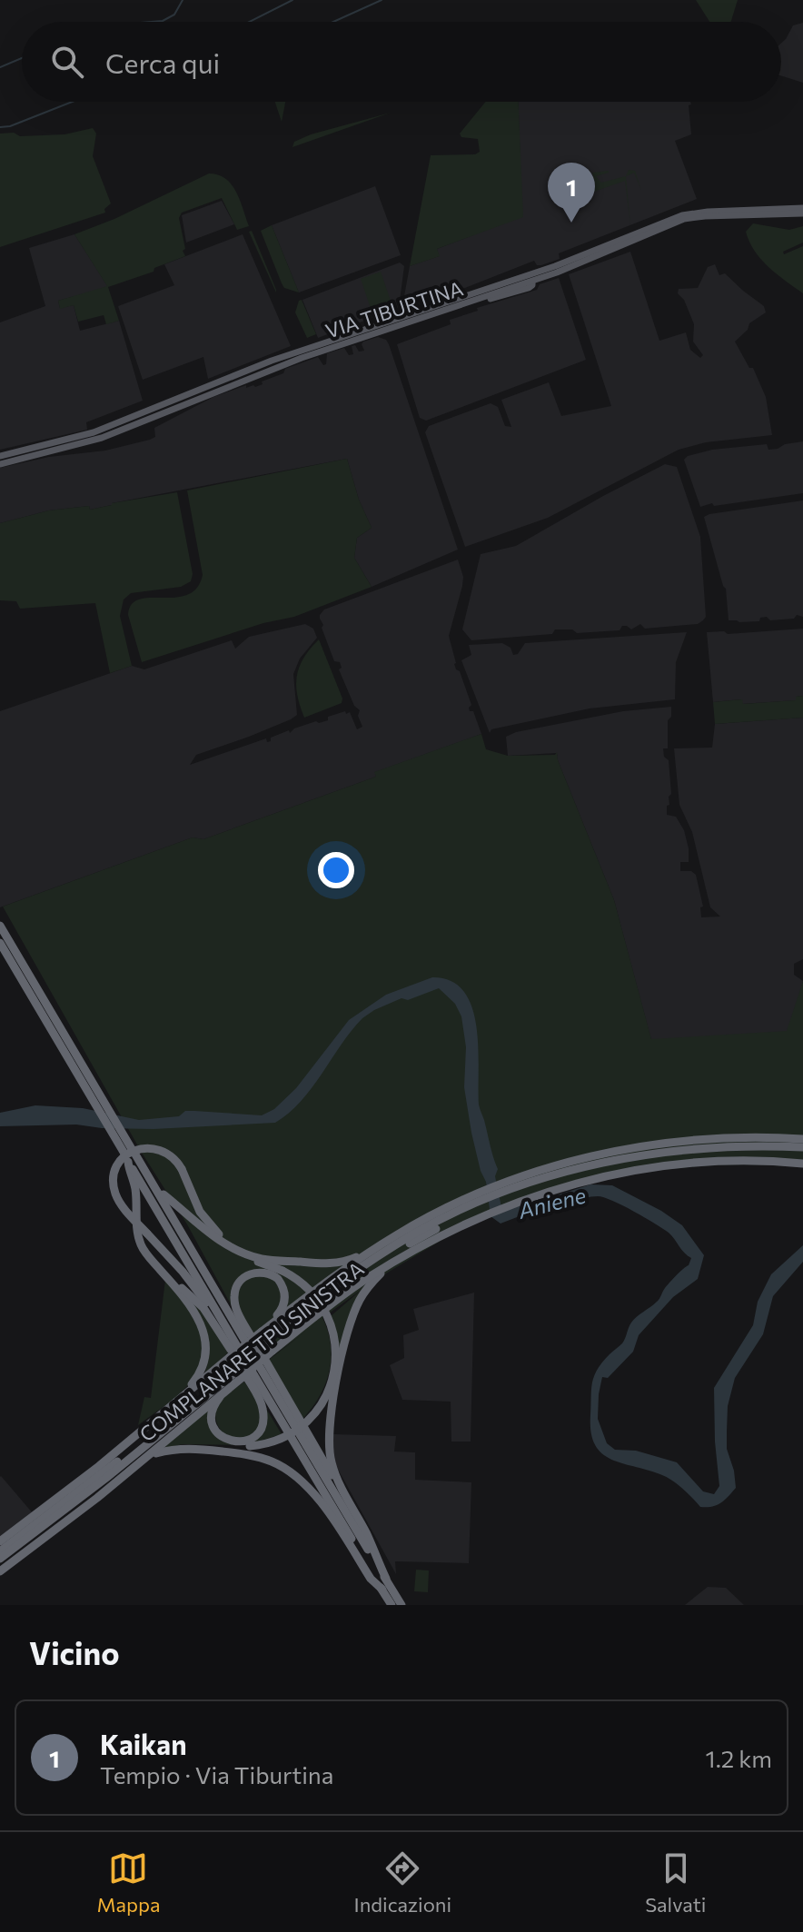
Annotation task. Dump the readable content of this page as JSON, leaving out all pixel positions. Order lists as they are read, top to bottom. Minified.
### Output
{"streets":{"highway":["COMPLANARE TPU SINISTRA"],"main road":["VIA TIBURTINA"]},"water":["Aniene"],"page":{"search":"Cerca qui","pins":"1","heading":"Vicino","list":[{"mark":"1","name":"Kaikan","note":"Tempio · Via Tiburtina","value":"1.2 km"}],"nav":["Mappa","Indicazioni","Salvati"]}}
